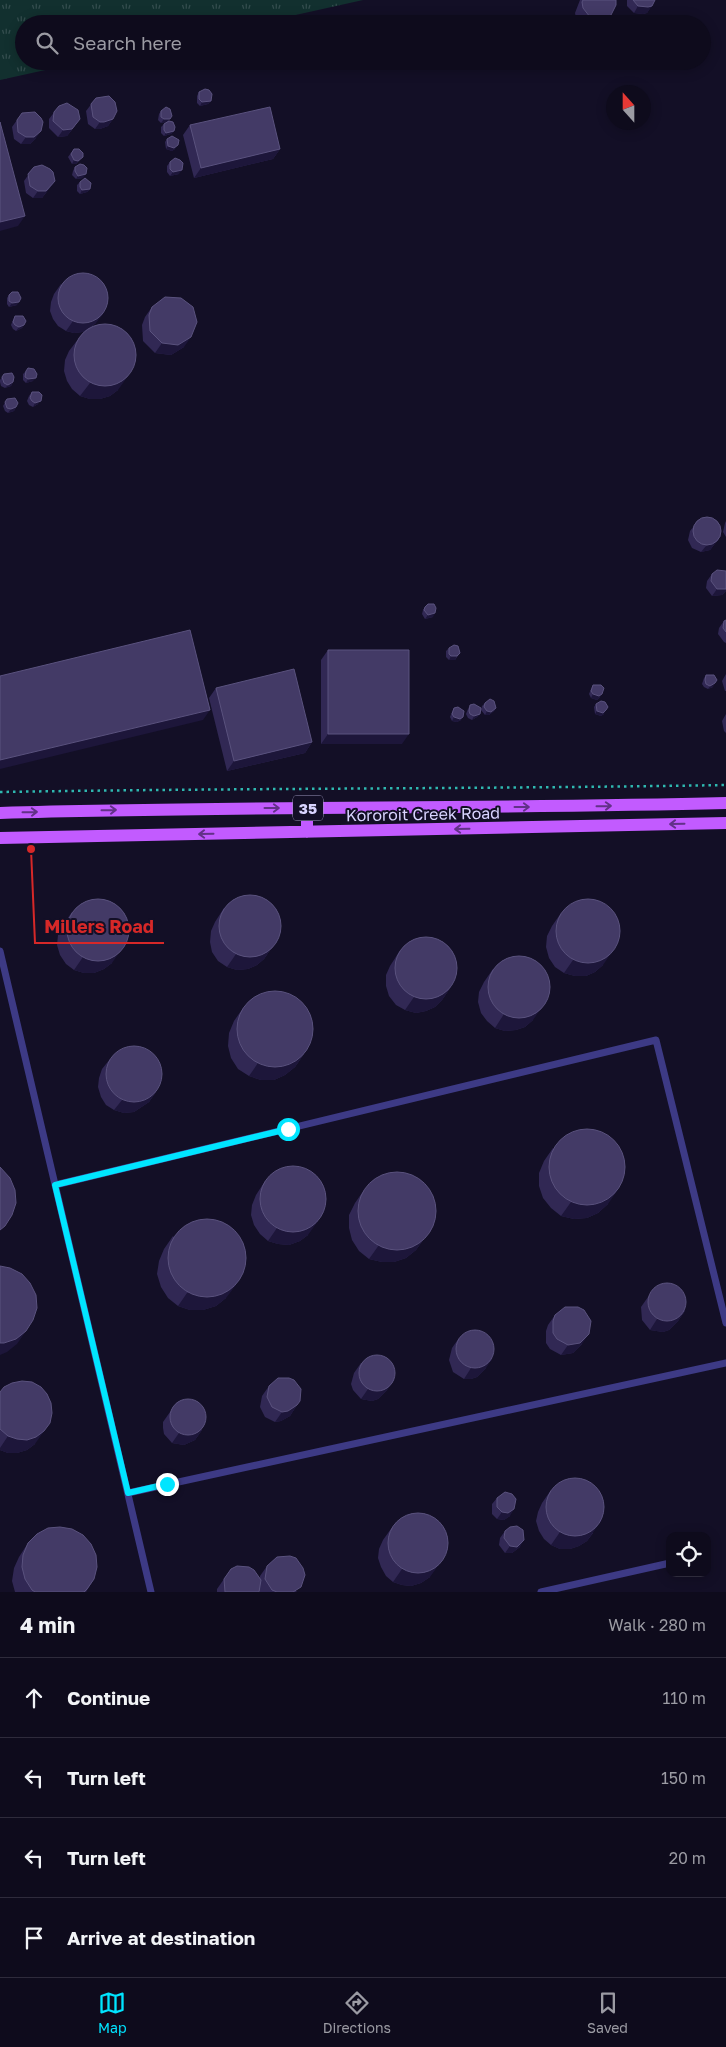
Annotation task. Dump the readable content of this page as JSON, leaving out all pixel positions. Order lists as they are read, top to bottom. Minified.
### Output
{"streets":{"main road":["35","Kororoit Creek Road"]},"places":["Millers Road"],"north":"top","page":{"search":"Search here","heading":["4 min","Walk · 280 m"],"list":[["Continue","110 m"],["Turn left","150 m"],["Turn left","20 m"],"Arrive at destination"],"nav":["Map","Directions","Saved"]}}
